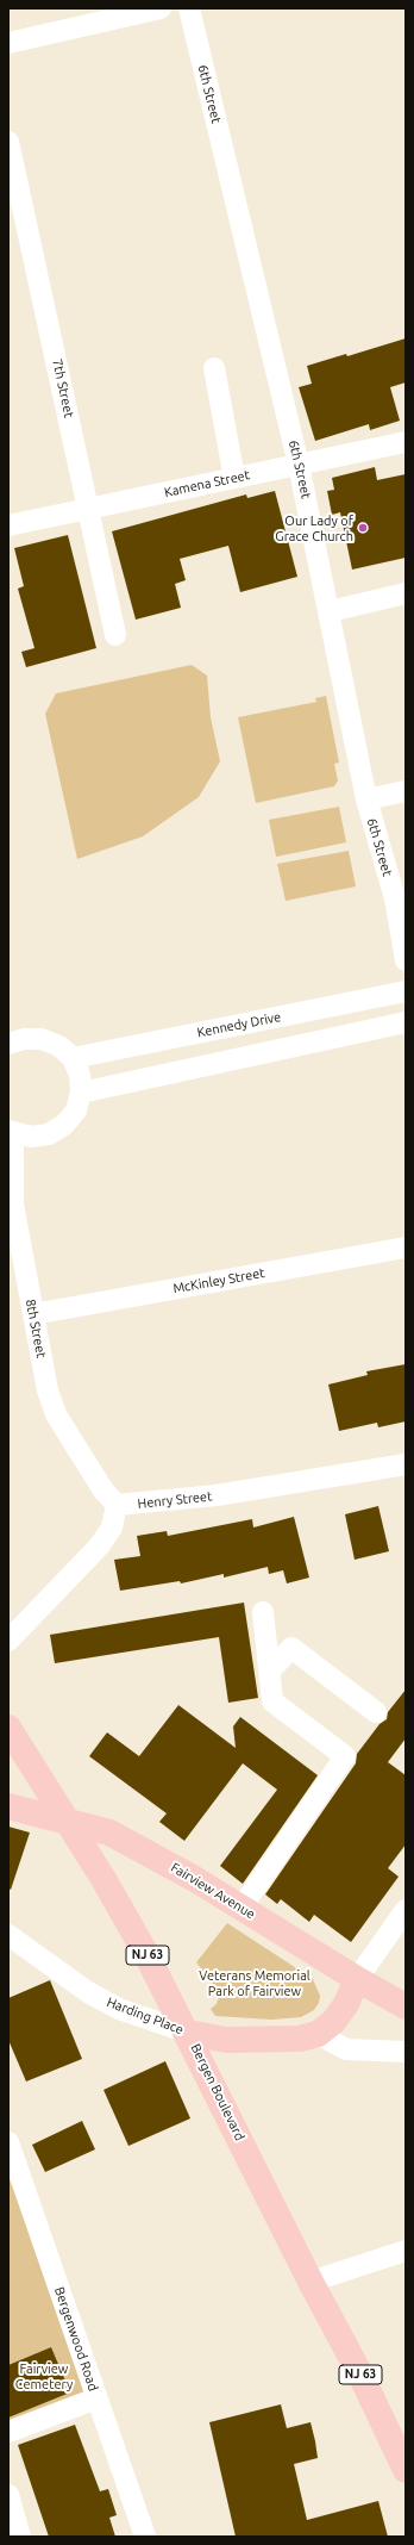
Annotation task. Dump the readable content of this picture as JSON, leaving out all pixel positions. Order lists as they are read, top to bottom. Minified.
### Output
{"streets":{"main road":["Fairview Avenue","NJ 63","Harding Place","Bergen Boulevard"],"street":["6th Street","7th Street","Kamena Street","Kennedy Drive","McKinley Street","8th Street","Henry Street","Bergenwood Road"]},"crossings":[["6th Street","Kamena Street"],["7th Street","Kamena Street"],["McKinley Street","8th Street"],["8th Street","Henry Street"],["Fairview Avenue","Harding Place"],["Harding Place","Bergen Boulevard"]],"parks":["Veterans Memorial Park of Fairview","Fairview Cemetery"],"places":["Our Lady of Grace Church"]}
